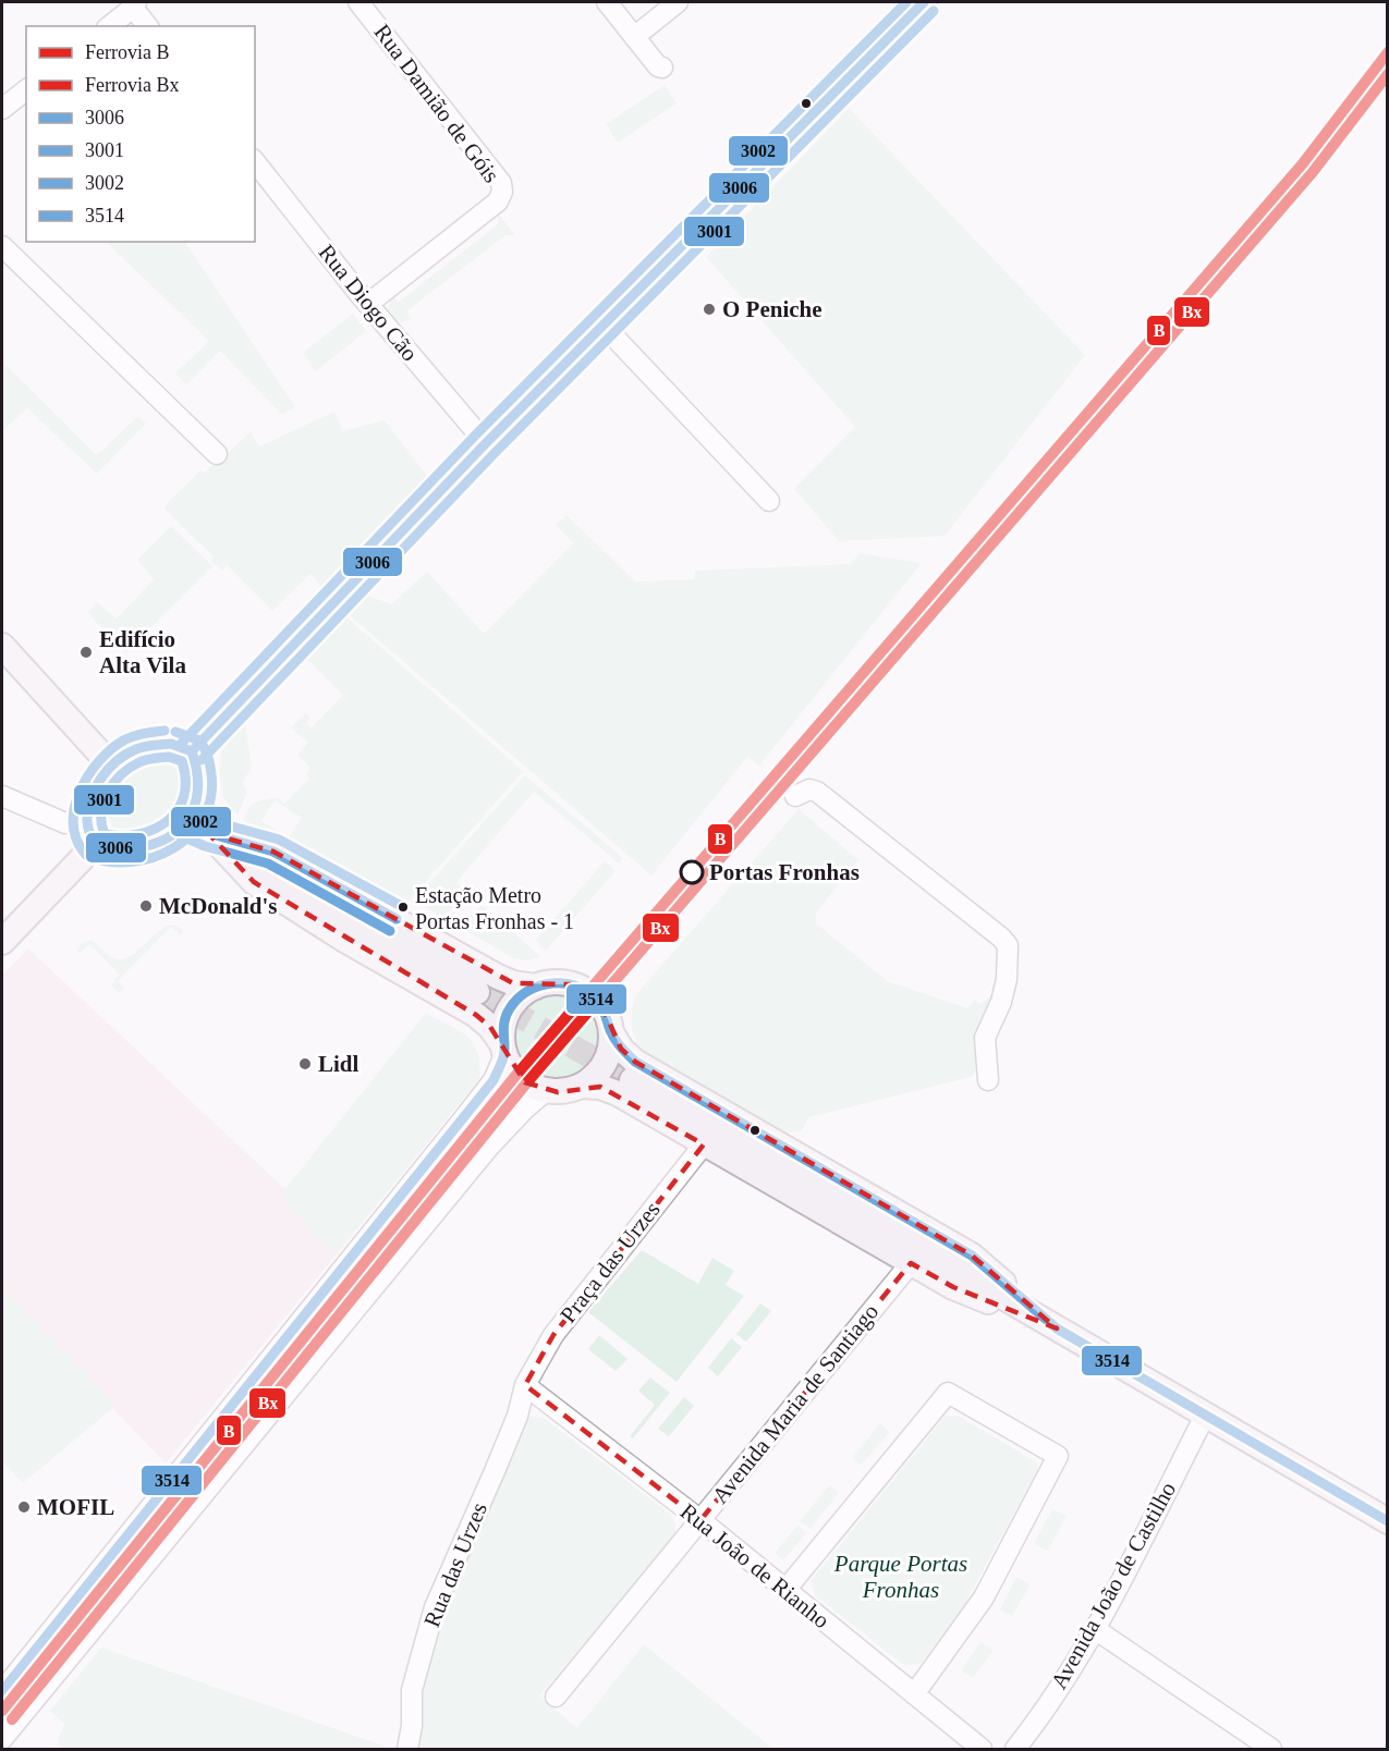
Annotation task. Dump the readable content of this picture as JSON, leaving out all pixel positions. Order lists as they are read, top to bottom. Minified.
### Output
{"streets":{"street":["Rua Damião de Góis","Rua Diogo Cão","Praça das Urzes","Avenida Maria de Santiago","Rua das Urzes","Rua João de Rianho","Avenida João de Castilho"]},"crossings":[["Rua Damião de Góis","Rua Diogo Cão"],["Praça das Urzes","Rua das Urzes"],["Praça das Urzes","Rua João de Rianho"],["Avenida Maria de Santiago","Rua João de Rianho"],["Rua das Urzes","Rua João de Rianho"]],"parks":["Parque Portas Fronhas"],"places":["O Peniche","Edifício Alta Vila","Portas Fronhas","McDonald's","Estação Metro Portas Fronhas - 1","Lidl","MOFIL"],"lines":["transit line 3006","transit line 3002","transit line 3001","rail line B","rail line Bx","transit line 3514"],"legend":["Ferrovia B","Ferrovia Bx","3006","3001","3002","3514"]}
